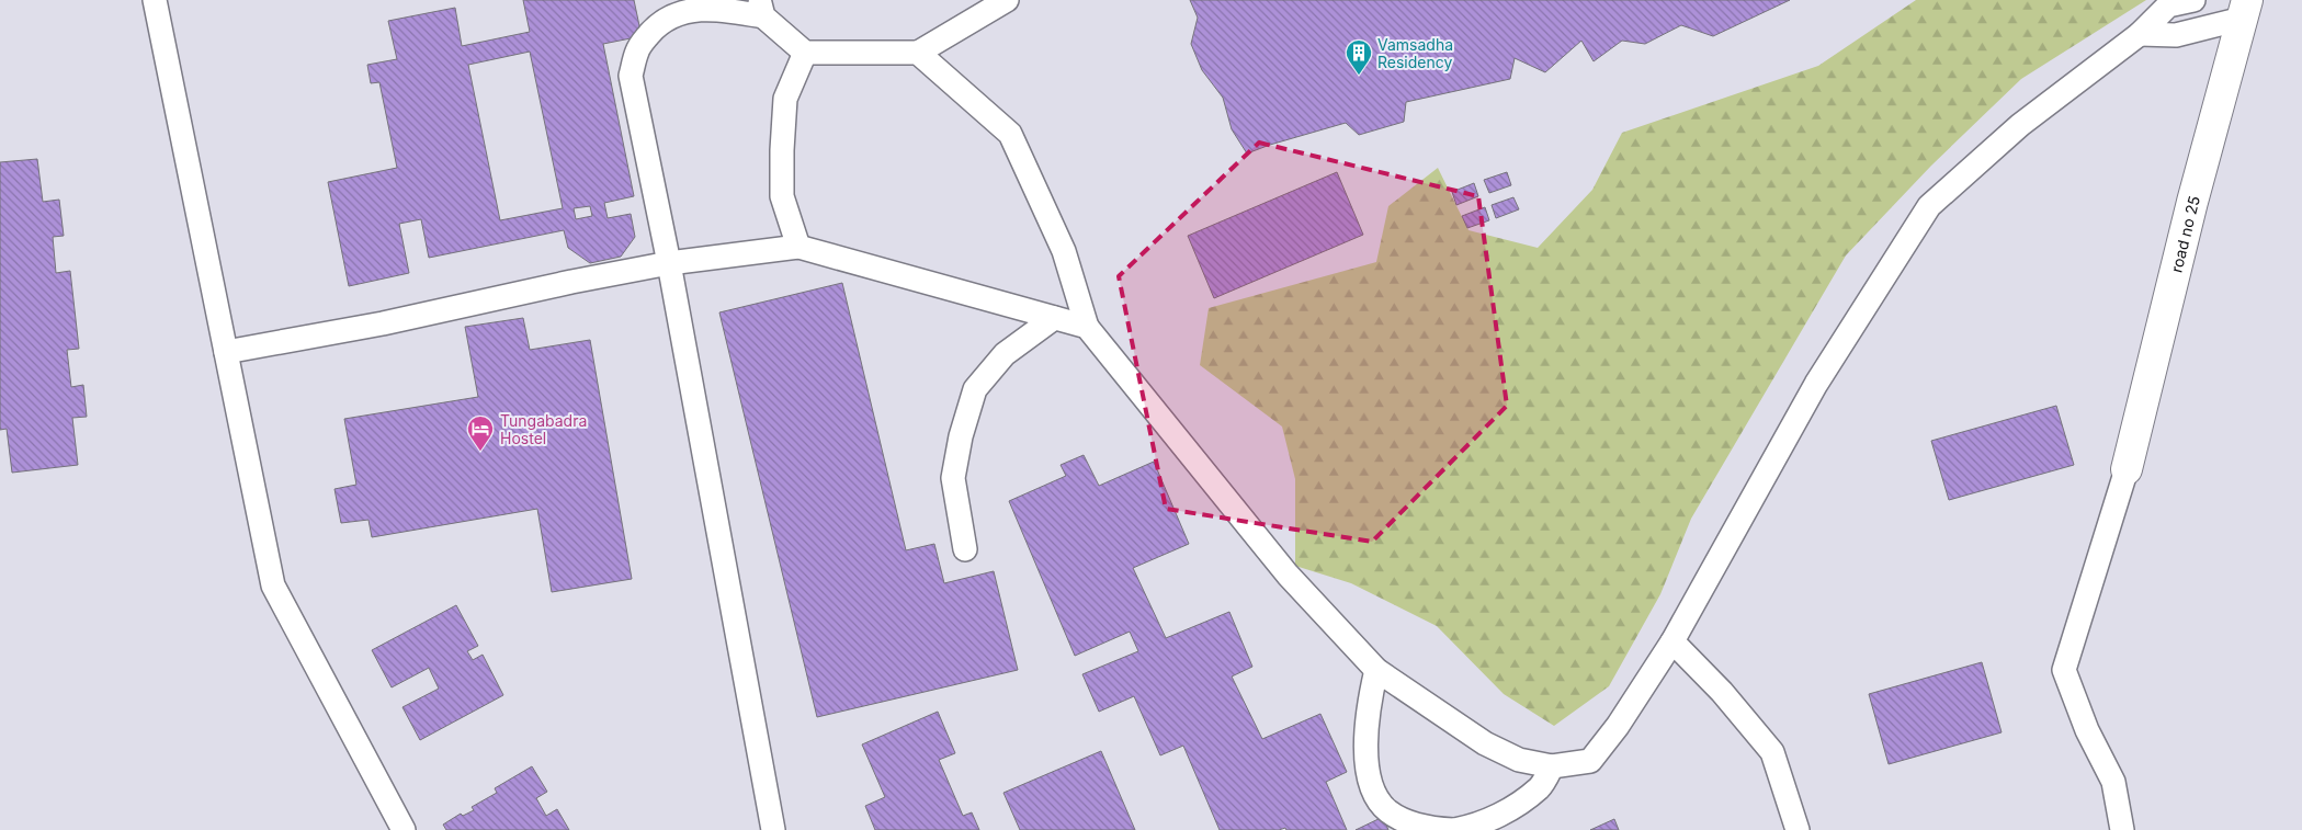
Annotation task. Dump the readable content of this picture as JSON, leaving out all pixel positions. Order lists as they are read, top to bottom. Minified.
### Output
{"streets":{"street":["road no 25"]},"places":{"building":["Vamsadha Residency"],"hotel":["Tungabadra Hostel"]}}
